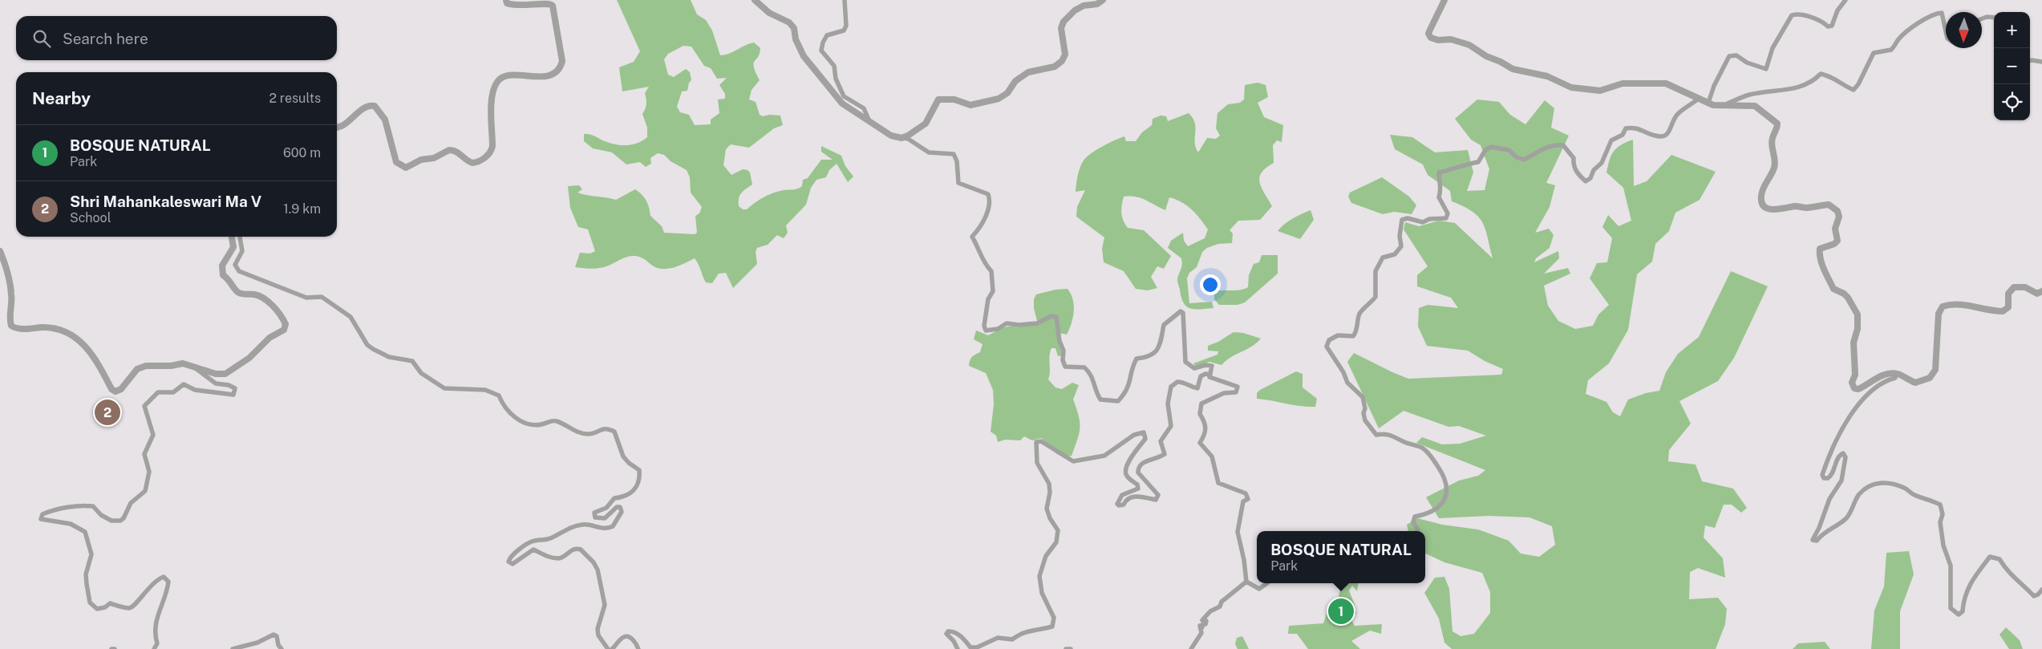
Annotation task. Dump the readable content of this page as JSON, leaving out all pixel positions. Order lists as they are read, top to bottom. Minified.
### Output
{"north":"bottom","page":{"map_buttons":["+","−"],"search":"Search here","heading":["Nearby","2 results"],"list":[{"mark":"1","name":"BOSQUE NATURAL","note":"Park","value":"600 m"},{"mark":"2","name":"Shri Mahankaleswari Ma V","note":"School","value":"1.9 km"}],"pins":["2","1"],"popup":["BOSQUE NATURAL","Park"]}}
